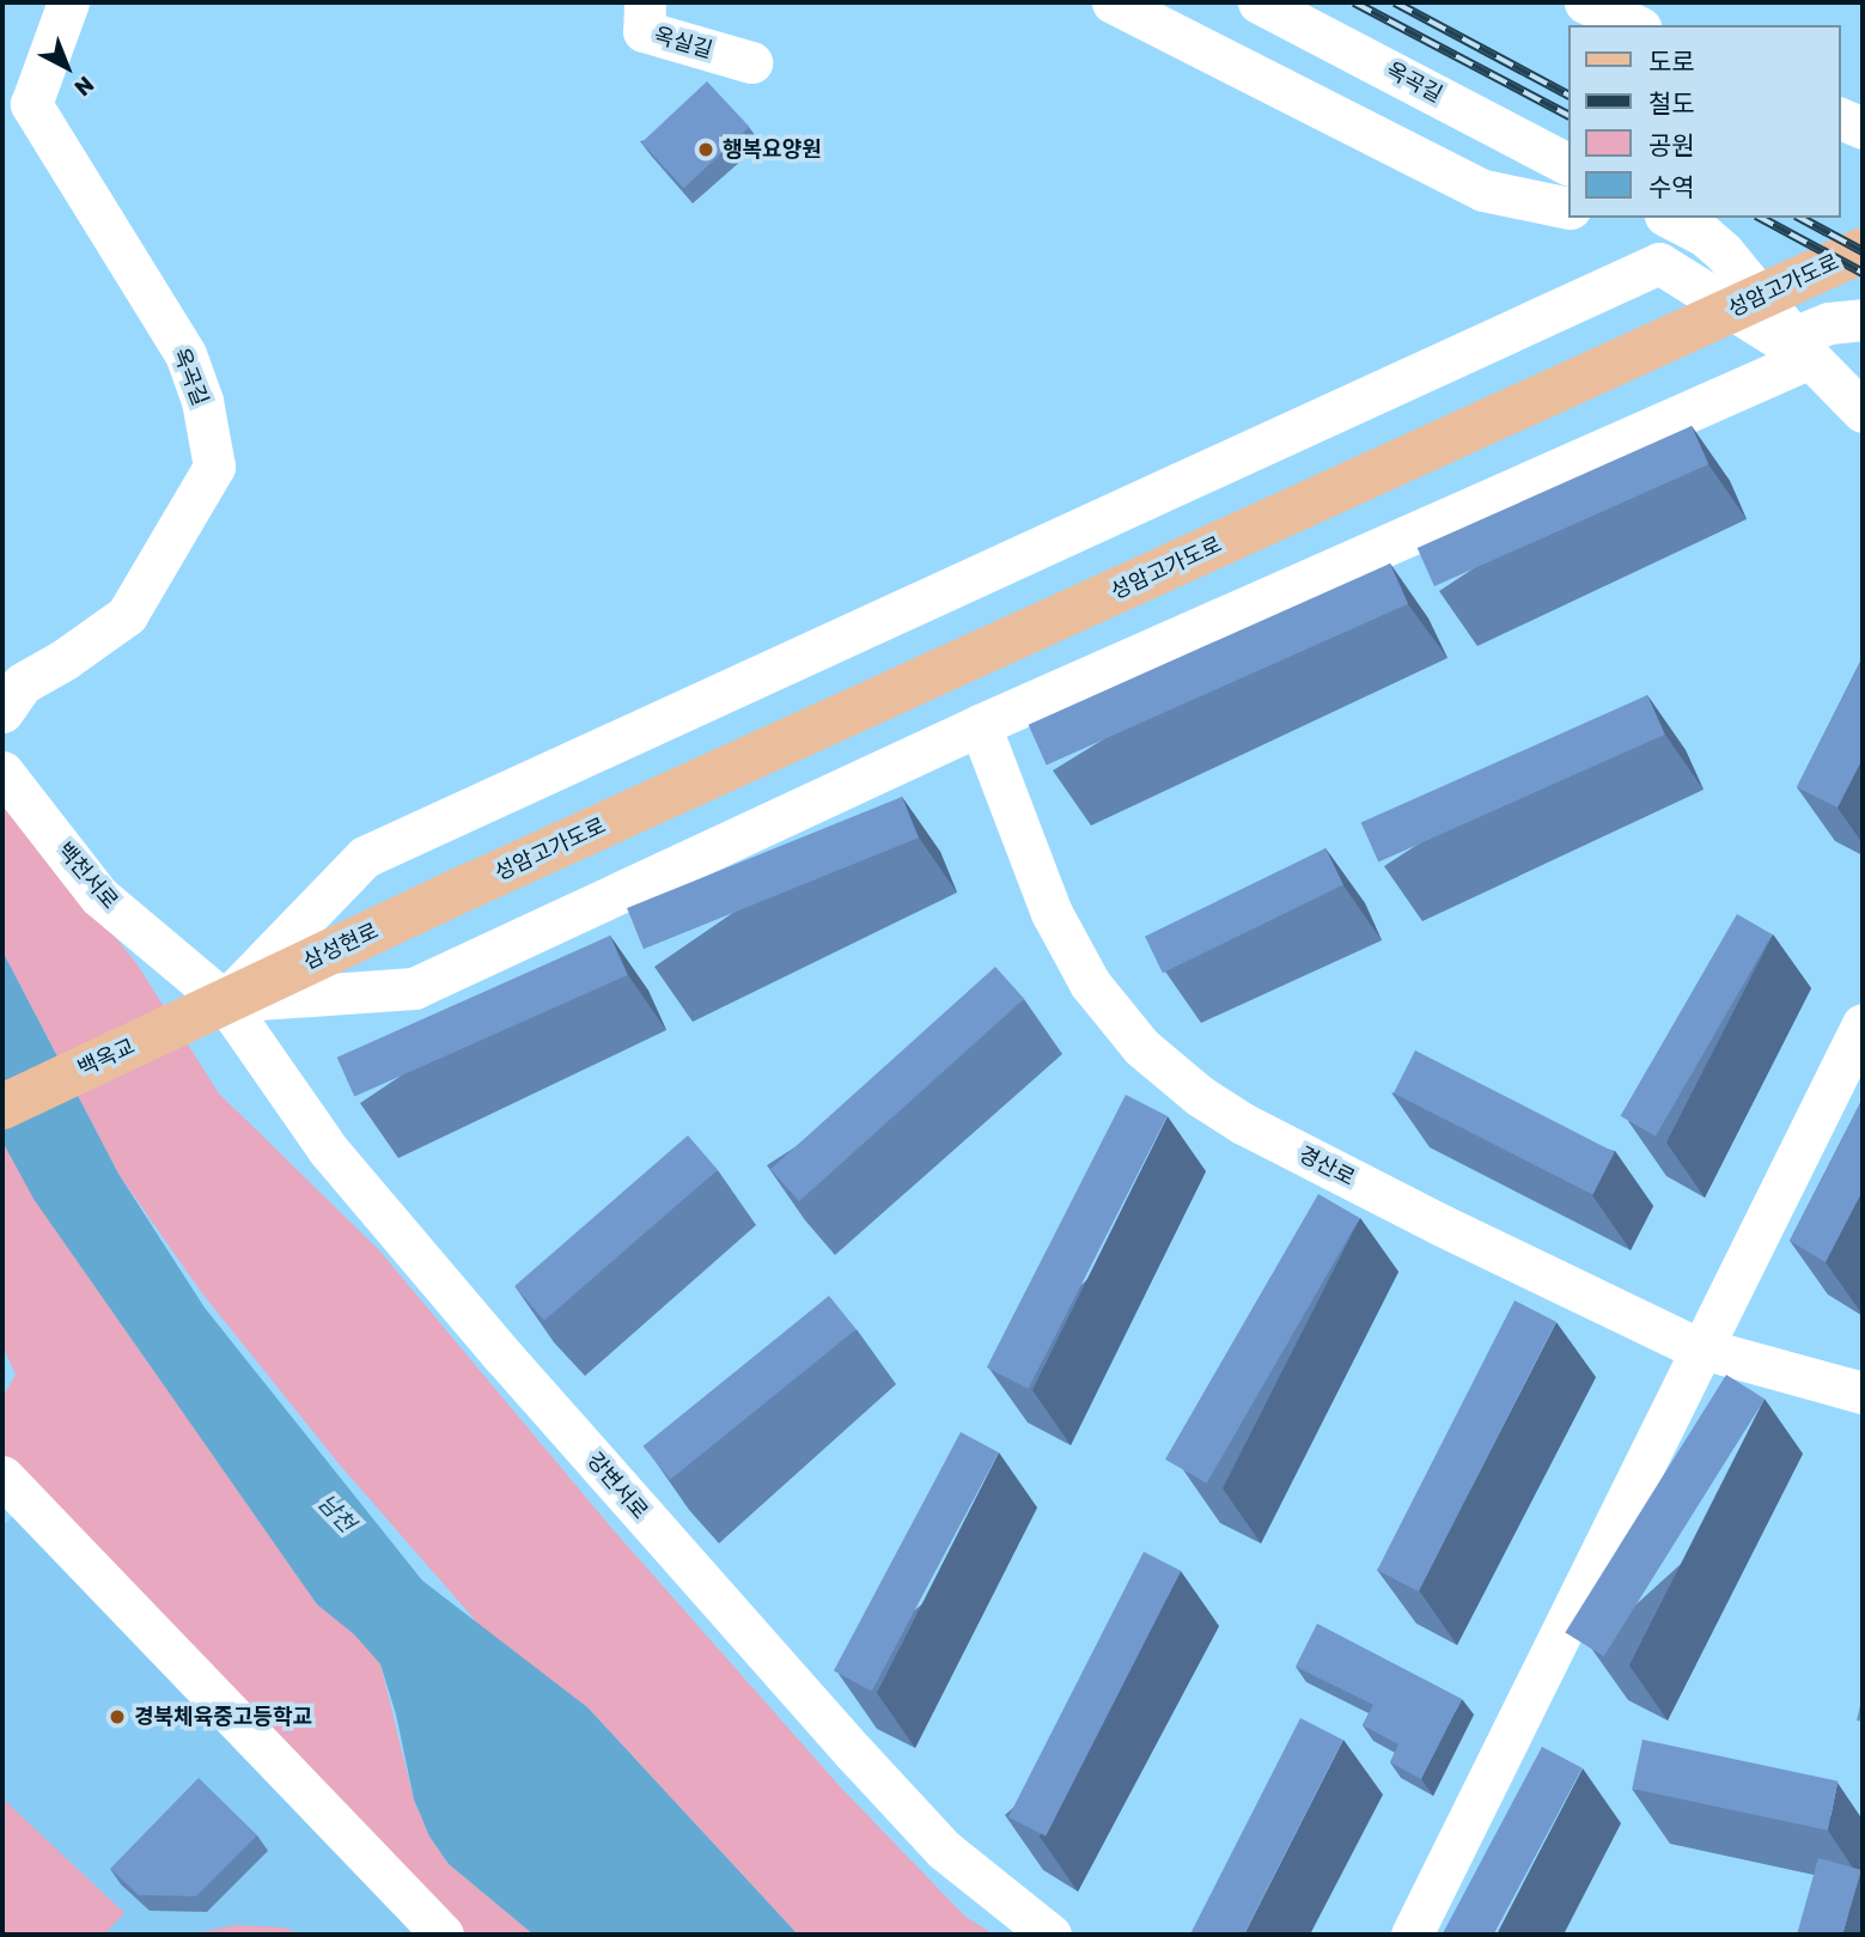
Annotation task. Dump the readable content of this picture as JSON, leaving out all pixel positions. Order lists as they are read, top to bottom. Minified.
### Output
{"streets":{"main road":["성암고가도로","삼성현로","백옥교"],"street":["옥실길","옥곡길","백천서로","경산로","강변서로"]},"crossings":[["성암고가도로","삼성현로"],["백천서로","삼성현로"],["백천서로","백옥교"],["백천서로","강변서로"],["삼성현로","백옥교"],["삼성현로","강변서로"],["백옥교","강변서로"]],"water":["남천"],"places":["행복요양원","경북체육중고등학교"],"legend":["도로","철도","공원","수역"],"north":"bottom right"}
